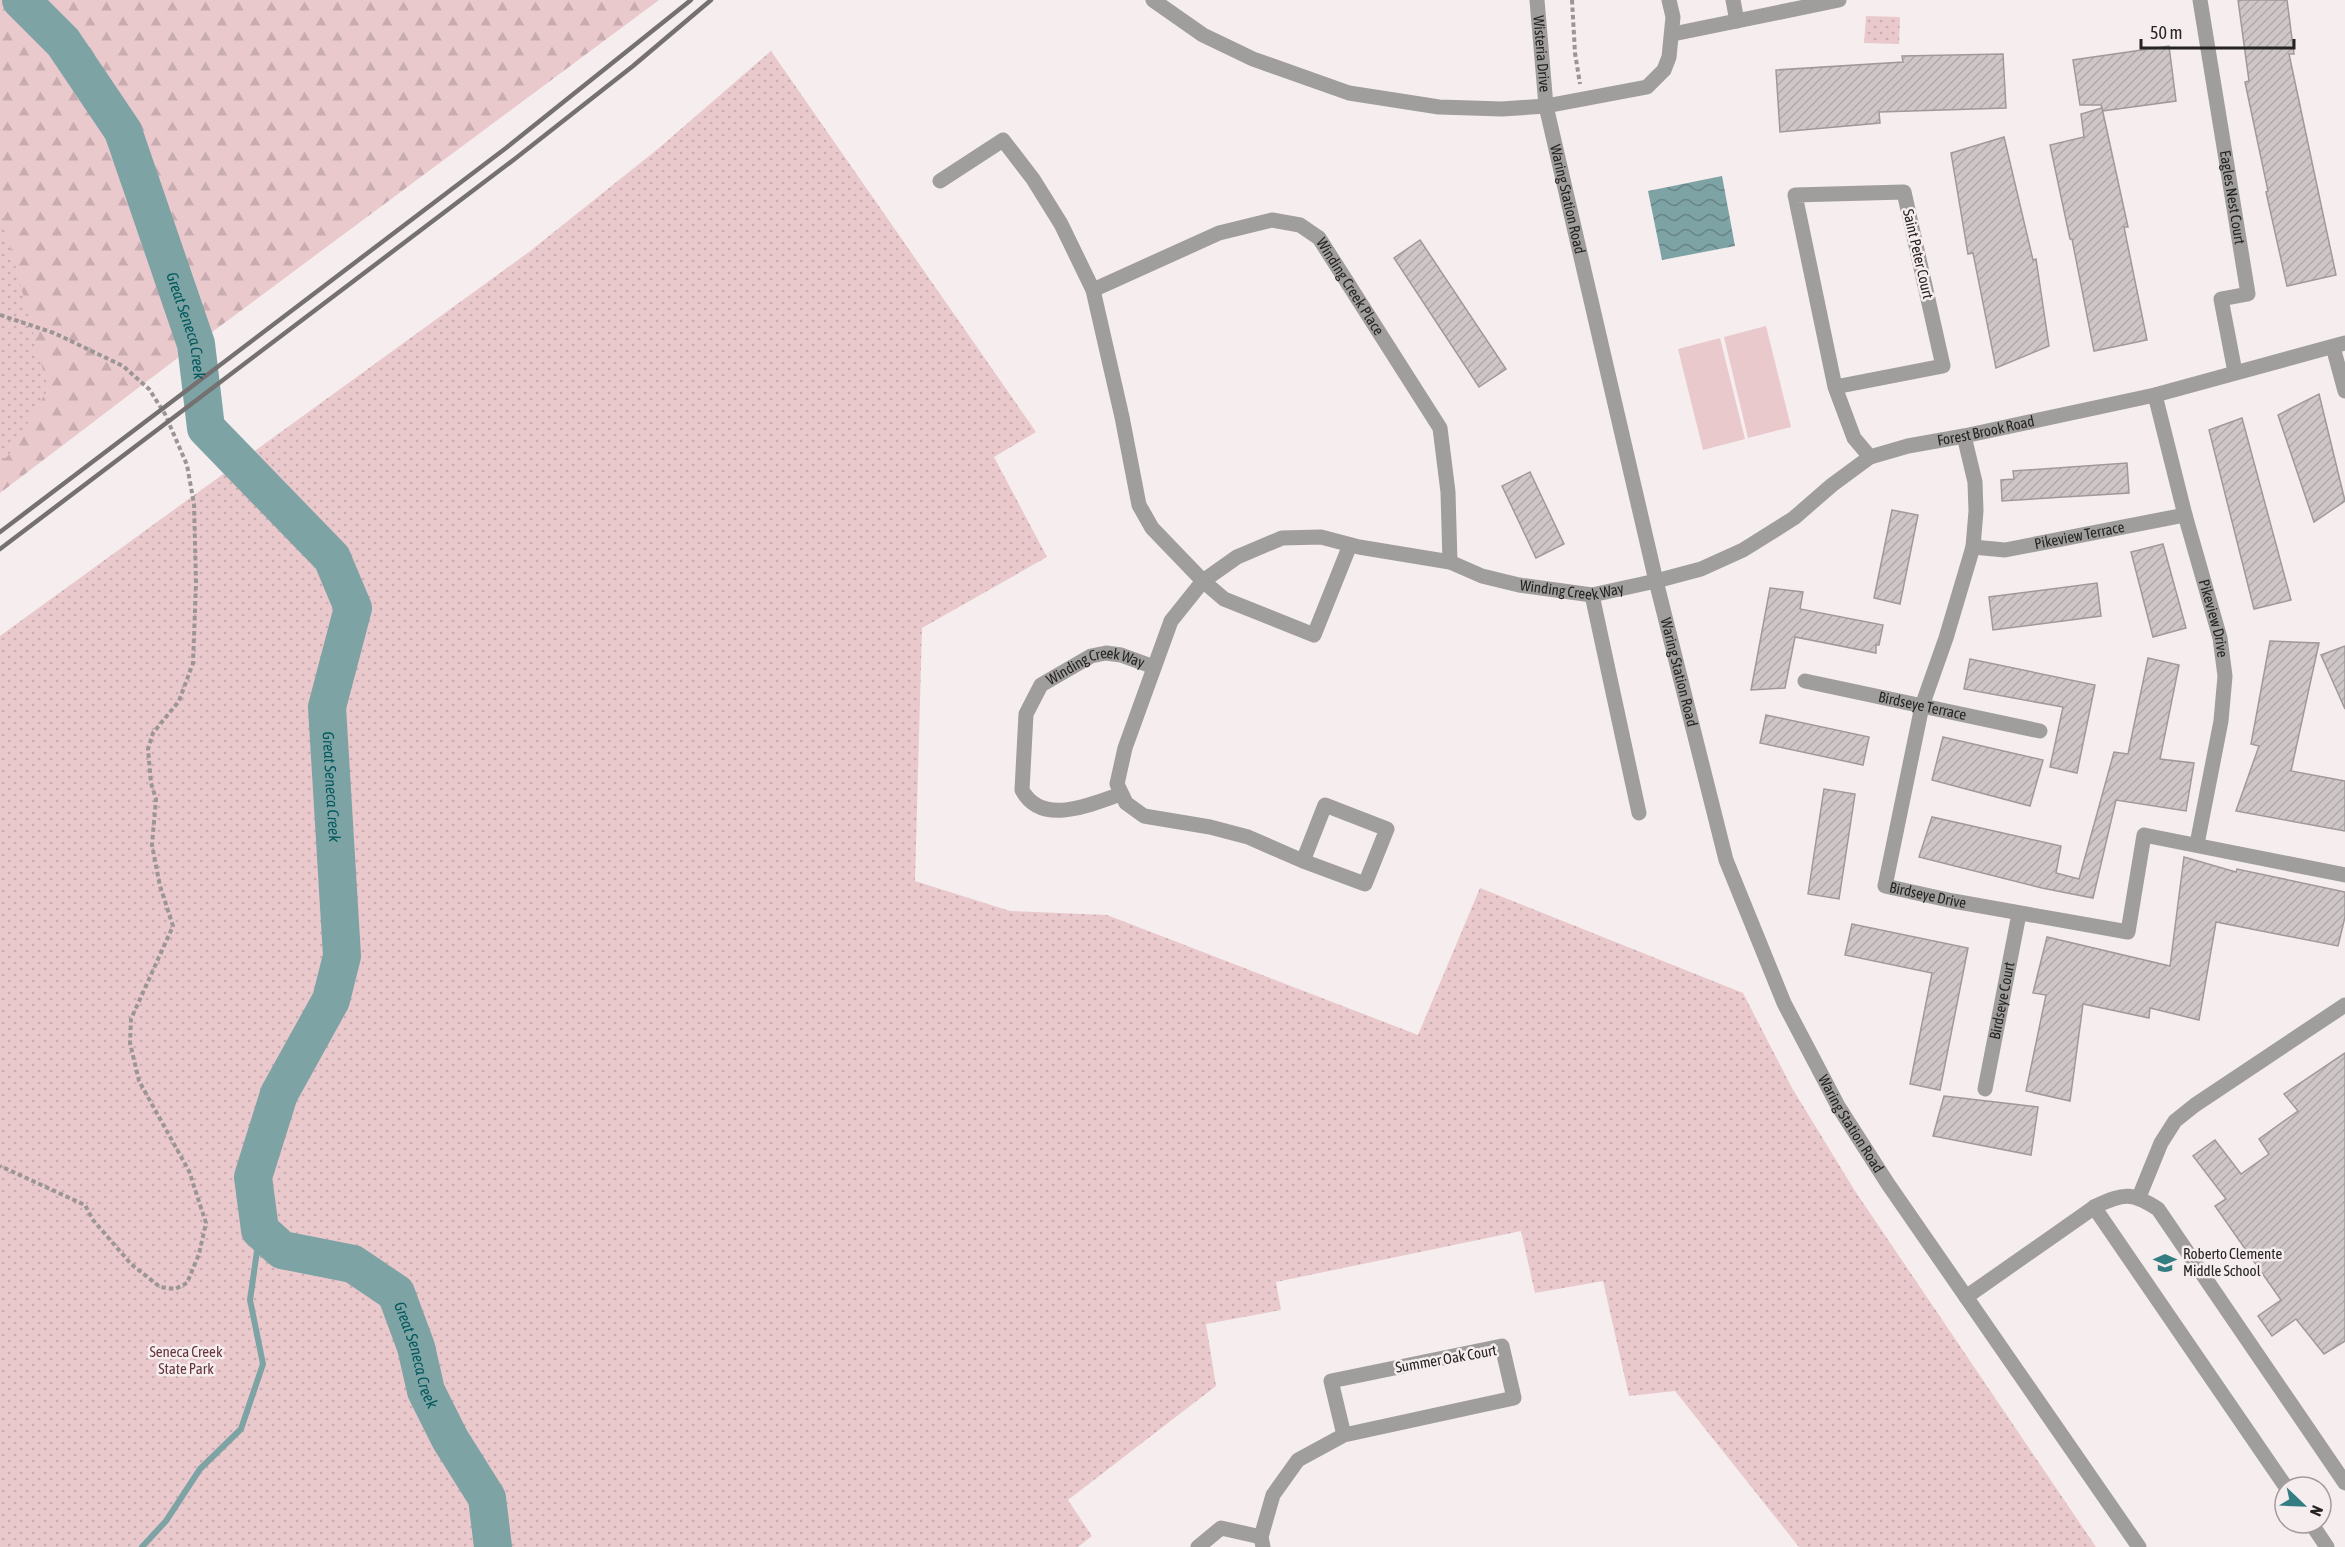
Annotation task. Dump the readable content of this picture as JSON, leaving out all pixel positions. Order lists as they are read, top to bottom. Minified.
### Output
{"streets":{"street":["Wisteria Drive","Eagles Nest Court","Waring Station Road","Saint Peter Court","Winding Creek Place","Forest Brook Road","Pikeview Terrace","Winding Creek Way","Pikeview Drive","Birdseye Terrace","Birdseye Drive","Birdseye Court","Summer Oak Court"]},"crossings":[["Wisteria Drive","Waring Station Road"],["Eagles Nest Court","Forest Brook Road"],["Waring Station Road","Forest Brook Road"],["Waring Station Road","Winding Creek Way"],["Saint Peter Court","Forest Brook Road"],["Winding Creek Place","Winding Creek Way"],["Forest Brook Road","Winding Creek Way"],["Forest Brook Road","Pikeview Drive"],["Forest Brook Road","Birdseye Drive"],["Pikeview Terrace","Pikeview Drive"],["Pikeview Terrace","Birdseye Drive"],["Pikeview Drive","Birdseye Drive"],["Birdseye Terrace","Birdseye Drive"],["Birdseye Drive","Birdseye Court"]],"water":["Great Seneca Creek"],"parks":["Seneca Creek State Park"],"places":{"school or university":["Roberto Clemente Middle School"]},"scale_bar":"50 m","north":"bottom right"}
